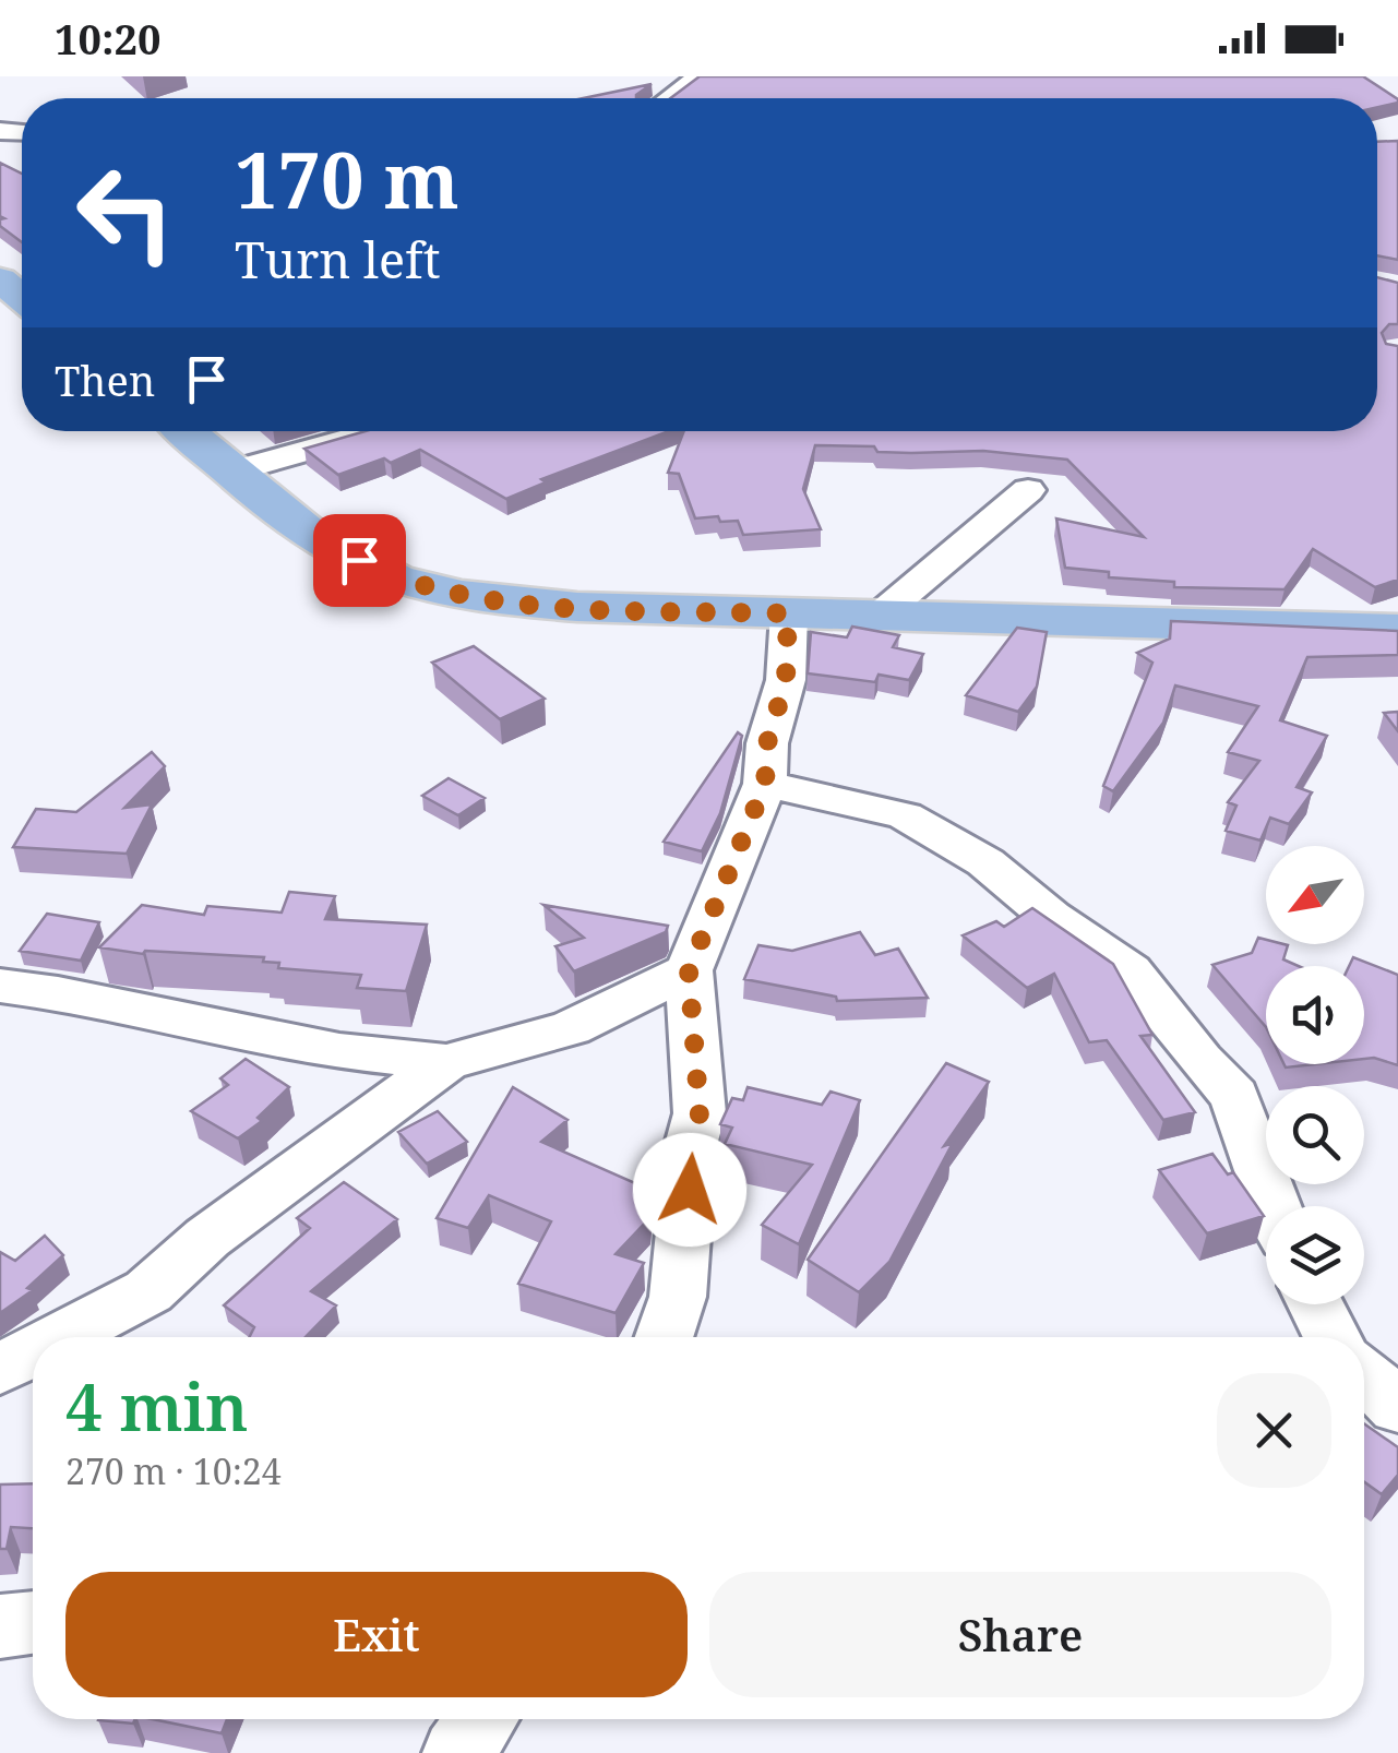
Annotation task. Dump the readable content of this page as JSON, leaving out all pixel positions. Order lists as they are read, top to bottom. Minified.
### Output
{"north":"bottom left","page":{"status":"10:20","turn":["170 m","Turn left"],"then":"Then","heading":["4 min","270 m · 10:24"],"buttons":["Exit","Share"]}}
